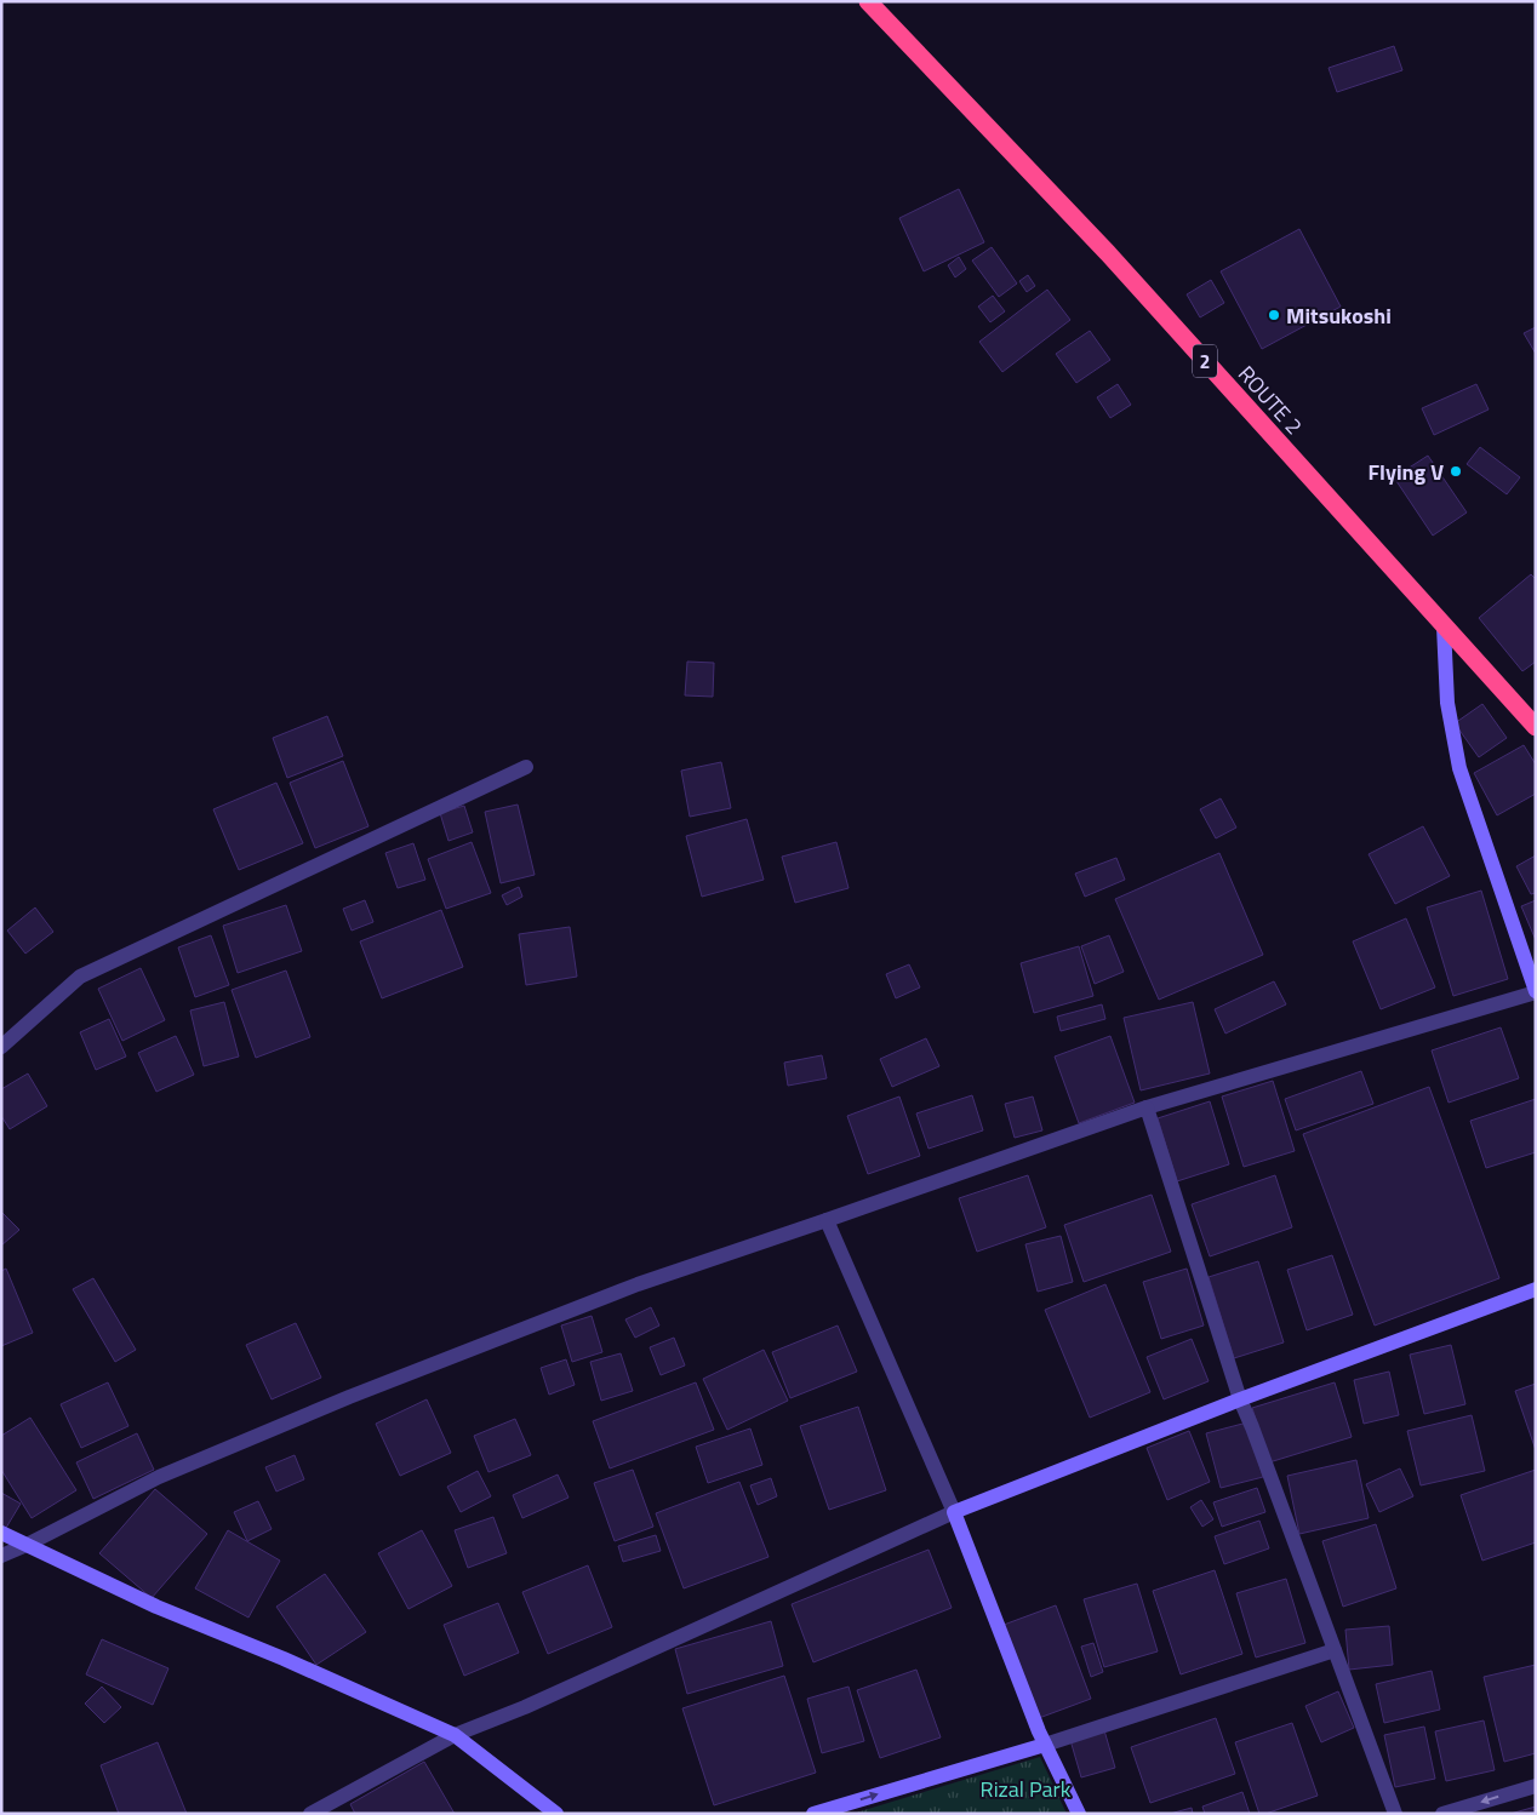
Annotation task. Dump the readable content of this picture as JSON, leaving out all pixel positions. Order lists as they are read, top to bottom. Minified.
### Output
{"streets":{"highway":["2","ROUTE 2"]},"parks":["Rizal Park"],"places":["Mitsukoshi","Flying V"]}
